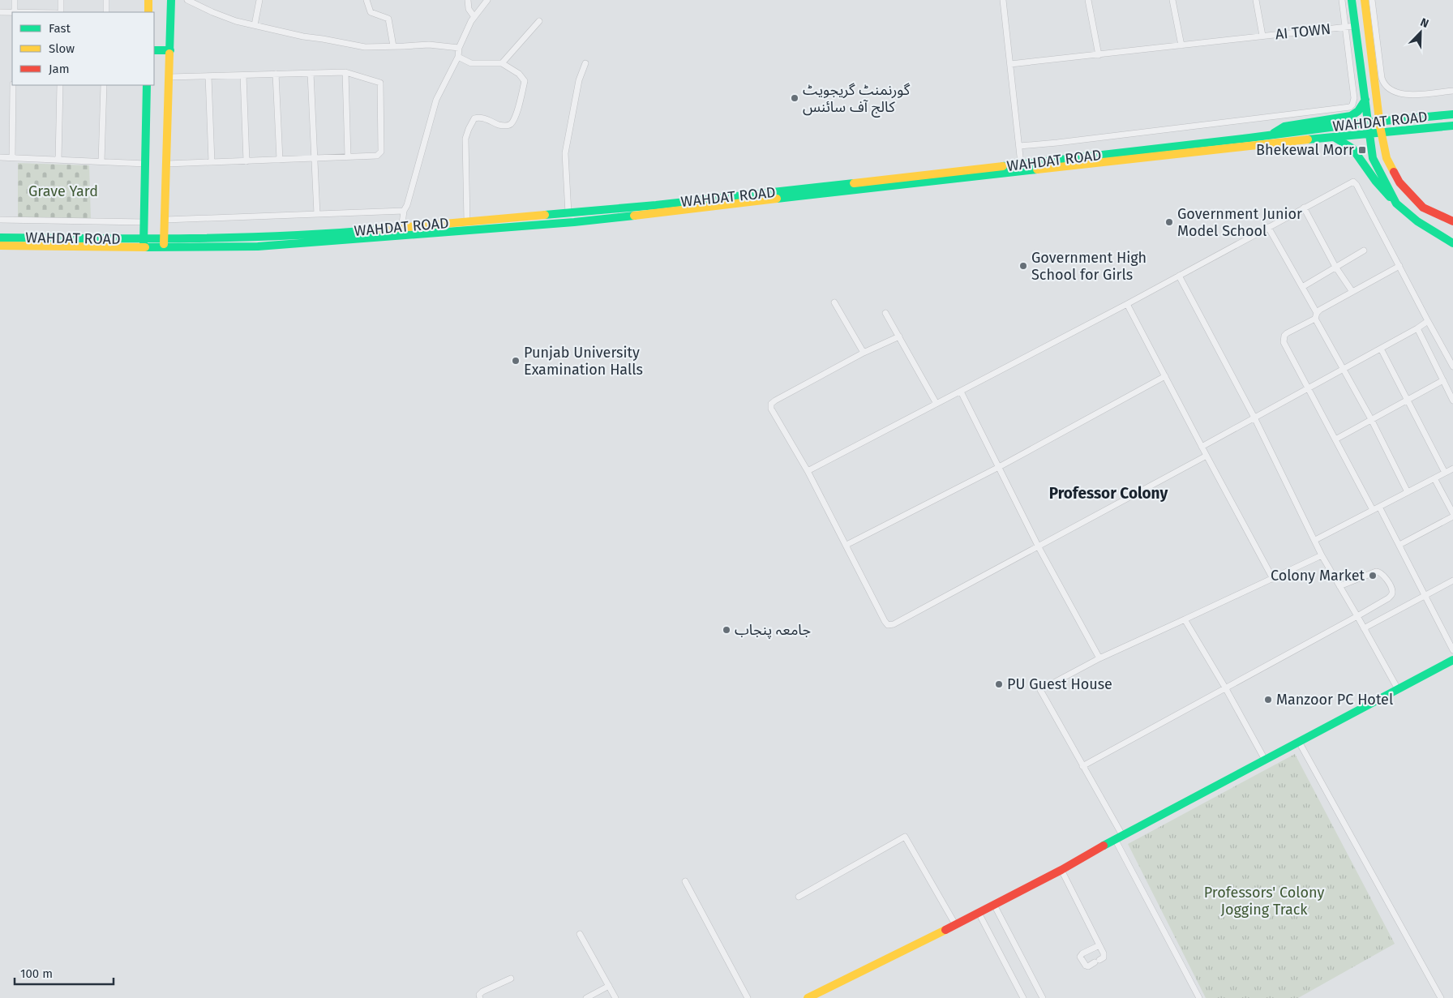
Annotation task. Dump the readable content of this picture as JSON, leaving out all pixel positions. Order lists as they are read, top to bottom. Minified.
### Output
{"streets":{"main road":["WAHDAT ROAD"],"street":["AI TOWN"]},"districts":["Professor Colony"],"parks":["Grave Yard","Professors' Colony Jogging Track"],"places":{"other":["گورنمنٹ گریجویٹ کالج آف سائنس","Government Junior Model School","Government High School for Girls","Punjab University Examination Halls","Colony Market","جامعہ پنجاب","PU Guest House","Manzoor PC Hotel"],"transit":["Bhekewal Morr"]},"legend":["Fast","Slow","Jam"],"scale_bar":"100 m","north":"top right"}
